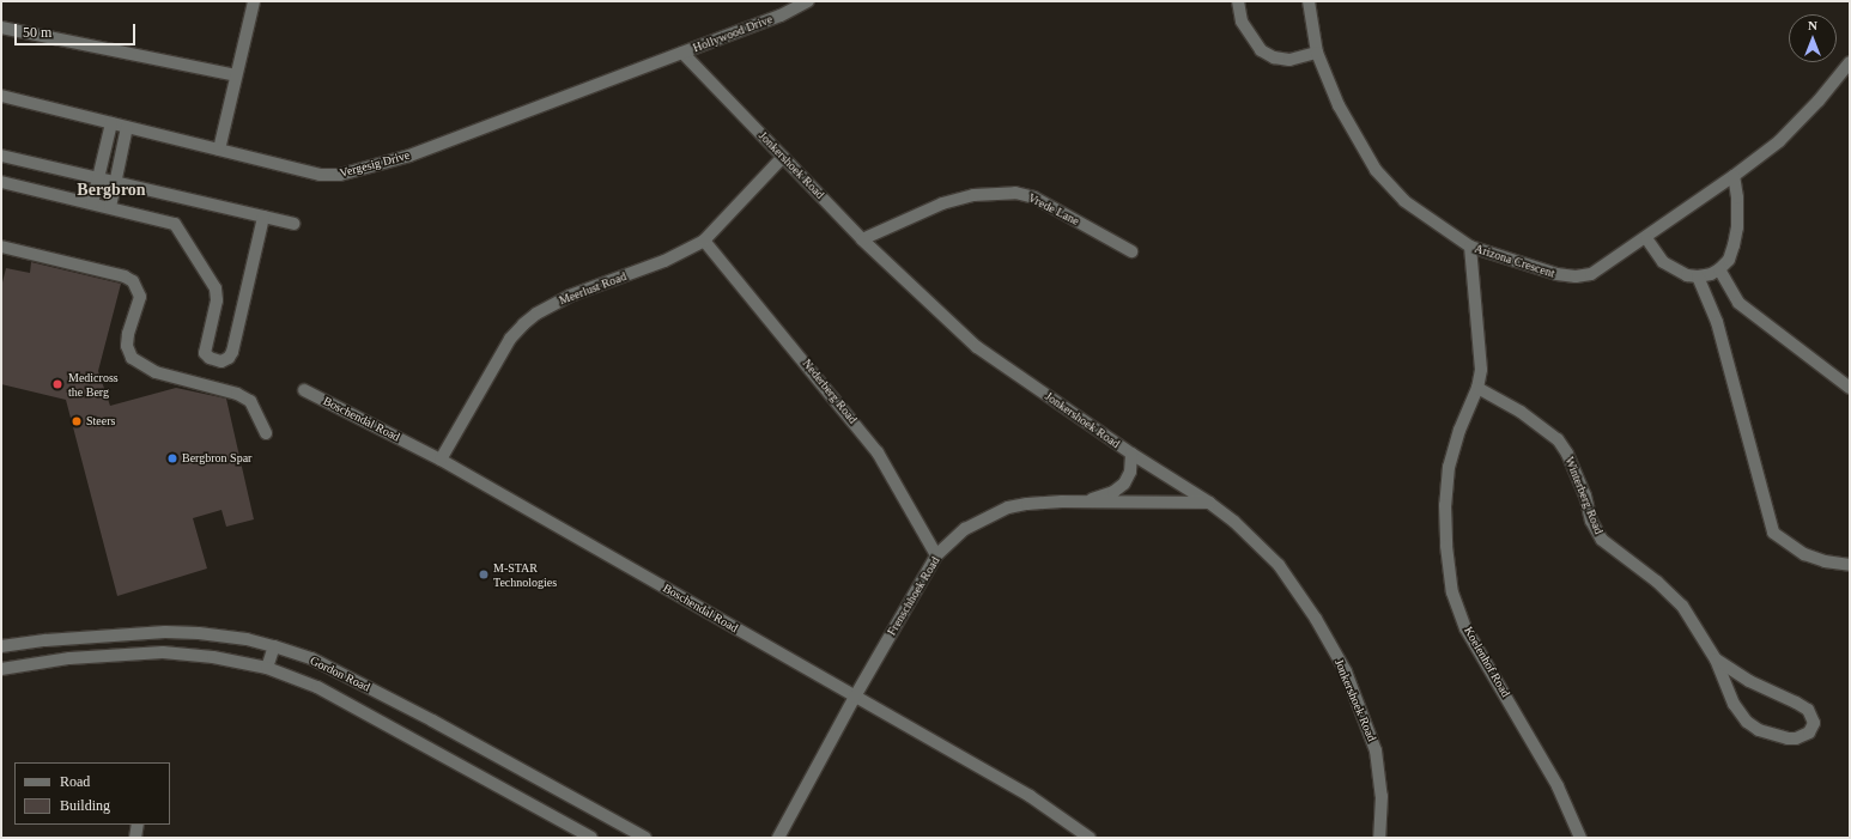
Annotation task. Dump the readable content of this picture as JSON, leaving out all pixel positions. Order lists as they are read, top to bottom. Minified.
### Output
{"streets":{"street":["Hollywood Drive","Vergesig Drive","Jonkershoek Road","Vrede Lane","Arizona Crescent","Meerlust Road","Nederberg Road","Boschendal Road","Winterberg Road","Frenschhoek Road","Koelenhof Road","Gordon Road"]},"crossings":[["Hollywood Drive","Vergesig Drive"],["Hollywood Drive","Jonkershoek Road"],["Vergesig Drive","Jonkershoek Road"],["Jonkershoek Road","Vrede Lane"],["Jonkershoek Road","Meerlust Road"],["Jonkershoek Road","Frenschhoek Road"],["Arizona Crescent","Koelenhof Road"],["Meerlust Road","Nederberg Road"],["Meerlust Road","Boschendal Road"],["Nederberg Road","Frenschhoek Road"],["Boschendal Road","Frenschhoek Road"],["Winterberg Road","Koelenhof Road"]],"districts":["Bergbron"],"places":["Medicross the Berg","Steers","Bergbron Spar","M-STAR Technologies"],"legend":["Road","Building"],"scale_bar":"50 m","north":"top"}
